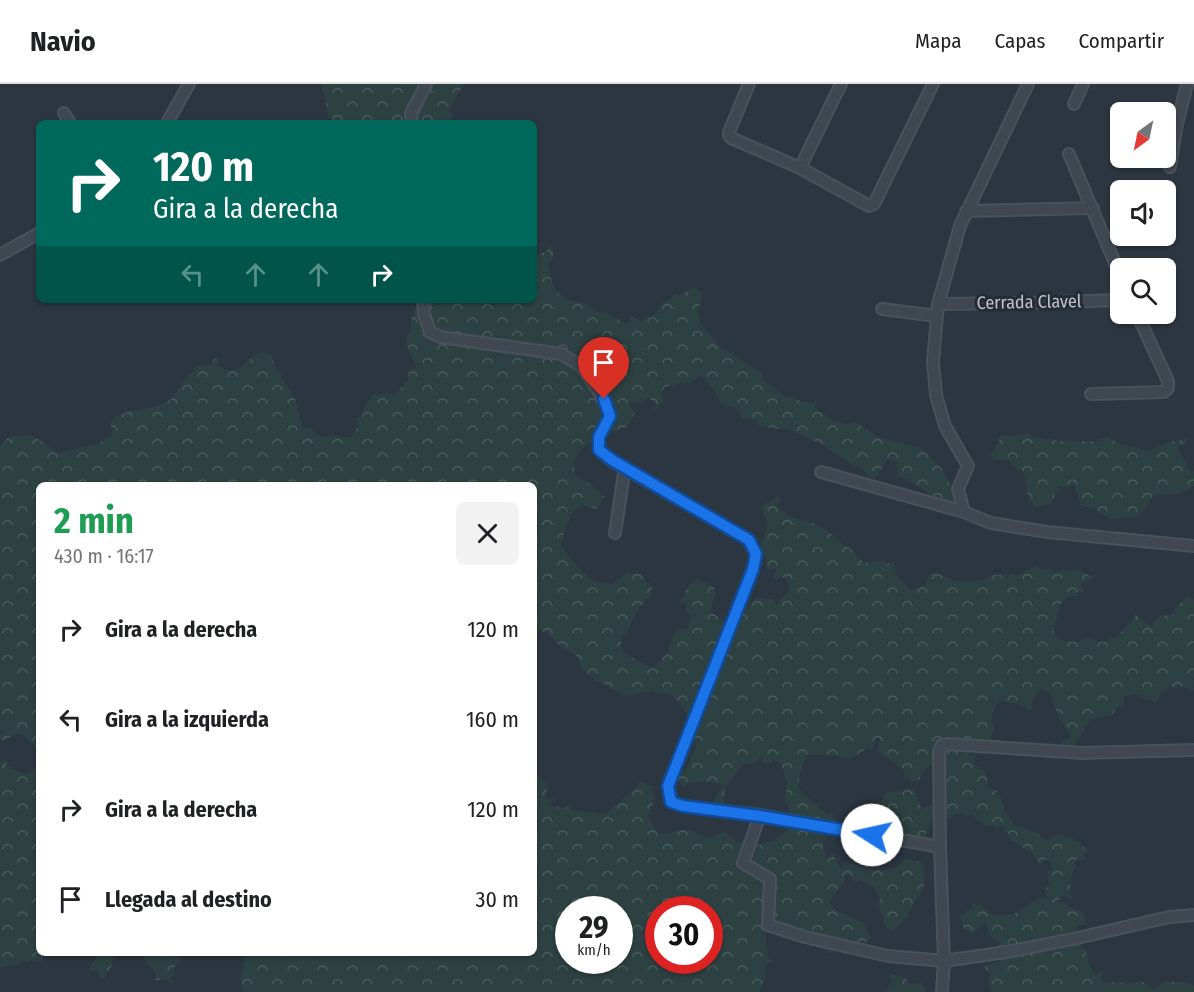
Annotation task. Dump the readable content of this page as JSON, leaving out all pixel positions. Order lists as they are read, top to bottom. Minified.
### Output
{"streets":{"street":["Cerrada Clavel"]},"north":"bottom left","page":{"header":"Navio","nav":["Mapa","Capas","Compartir"],"turn":["120 m","Gira a la derecha"],"heading":["2 min","430 m · 16:17"],"list":[{"name":"Gira a la derecha","value":"120 m"},{"name":"Gira a la izquierda","value":"160 m"},{"name":"Gira a la derecha","value":"120 m"},{"name":"Llegada al destino","value":"30 m"}],"speed":"29 km/h","limit":"30"}}
